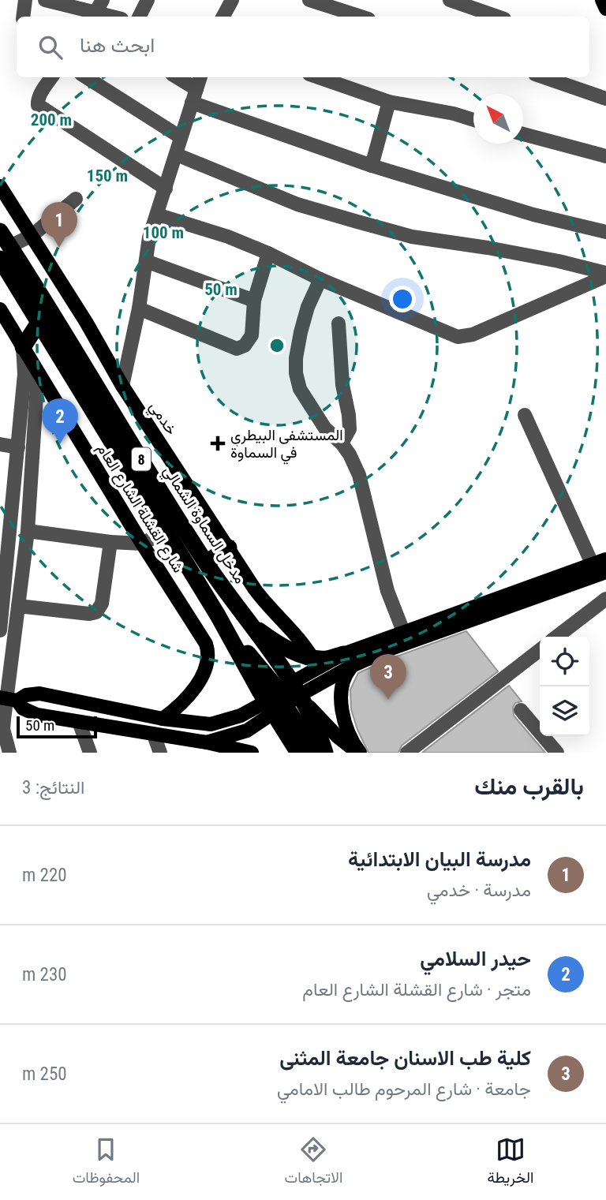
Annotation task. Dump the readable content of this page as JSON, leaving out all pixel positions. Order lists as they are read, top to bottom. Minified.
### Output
{"streets":{"highway":["8","مدخل السماوة الشمالي"],"main road":["خدمي","شارع القشلة الشارع العام"]},"places":{"health":["المستشفى البيطري في السماوة"]},"scale_bar":"50 m","north":"top left","page":{"search":"ابحث هنا","pins":["1","2","3"],"scale":"50 m","heading":["بالقرب منك","النتائج: 3"],"list":[{"mark":"1","name":"مدرسة البيان الابتدائية","note":"مدرسة · خدمي","value":"220 m"},{"mark":"2","name":"حيدر السلامي","note":"متجر · شارع القشلة الشارع العام","value":"230 m"},{"mark":"3","name":"كلية طب الاسنان جامعة المثنى","note":"جامعة · شارع المرحوم طالب الامامي","value":"250 m"}],"nav":["الخريطة","الاتجاهات","المحفوظات"]},"rings":["200 m","150 m","100 m","50 m"]}
